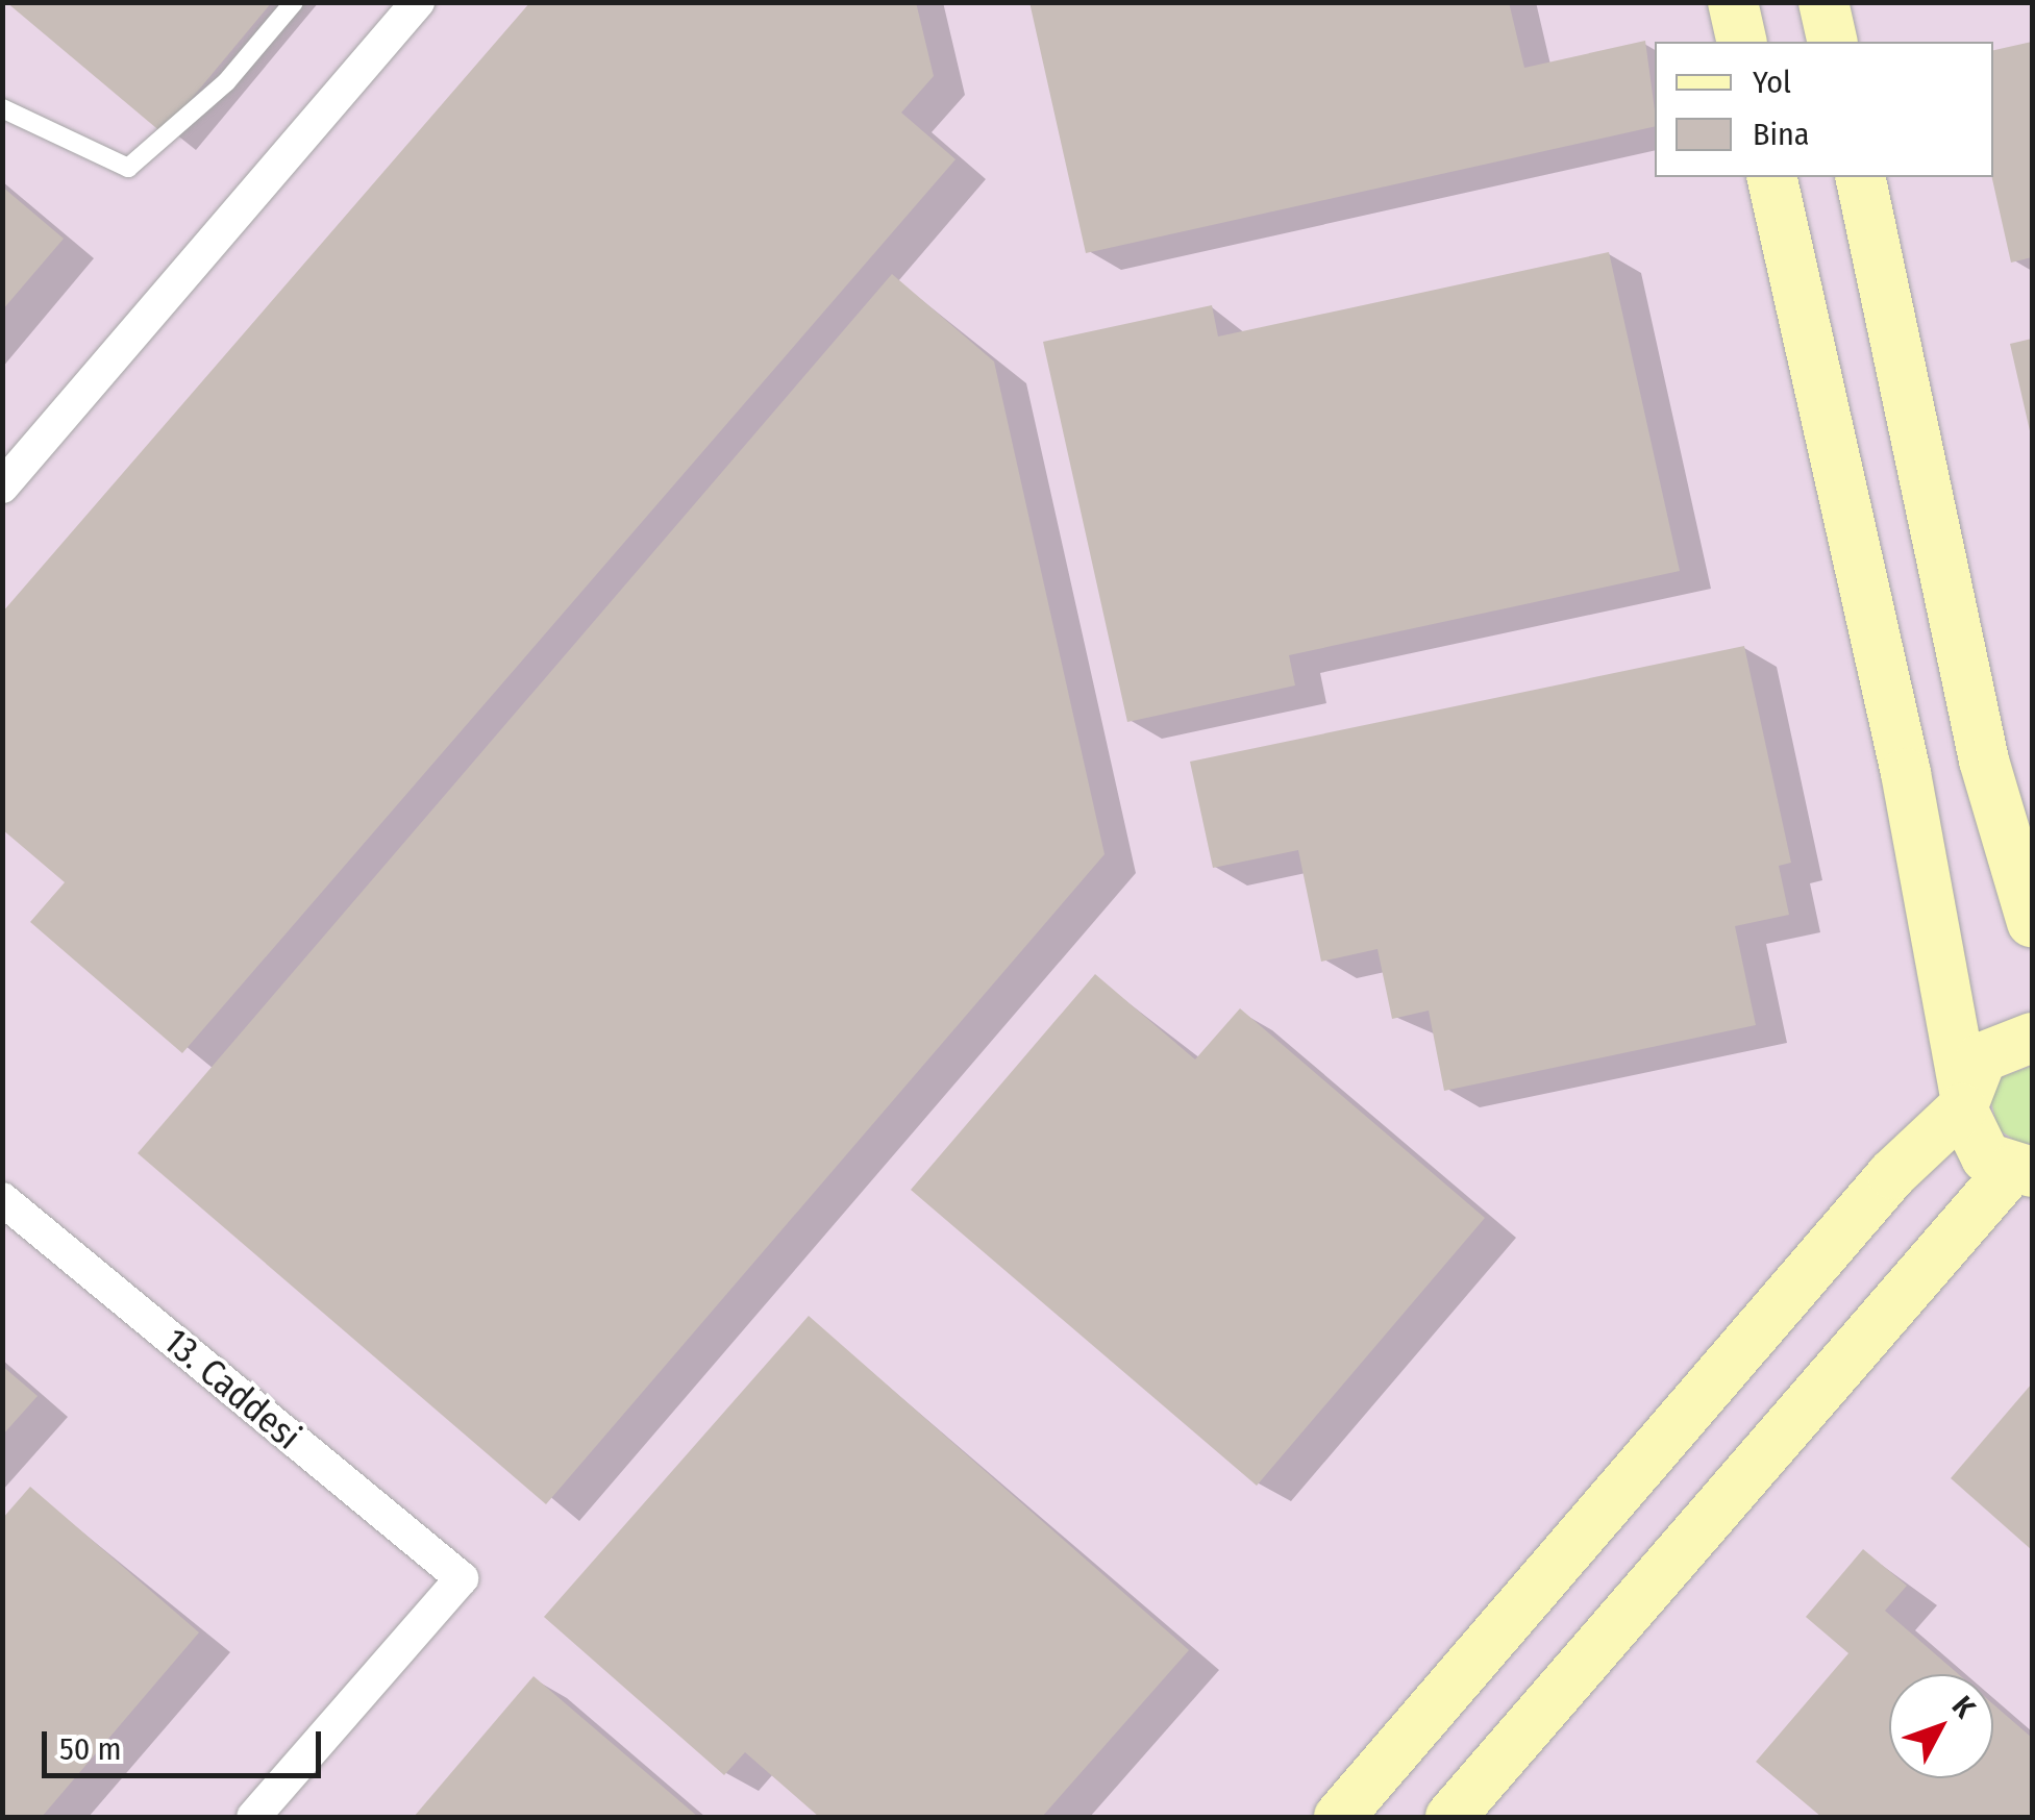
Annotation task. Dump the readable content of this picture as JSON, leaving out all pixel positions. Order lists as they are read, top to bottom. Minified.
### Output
{"streets":{"street":["13. Caddesi"]},"legend":["Yol","Bina"],"scale_bar":"50 m","north":"top right"}
